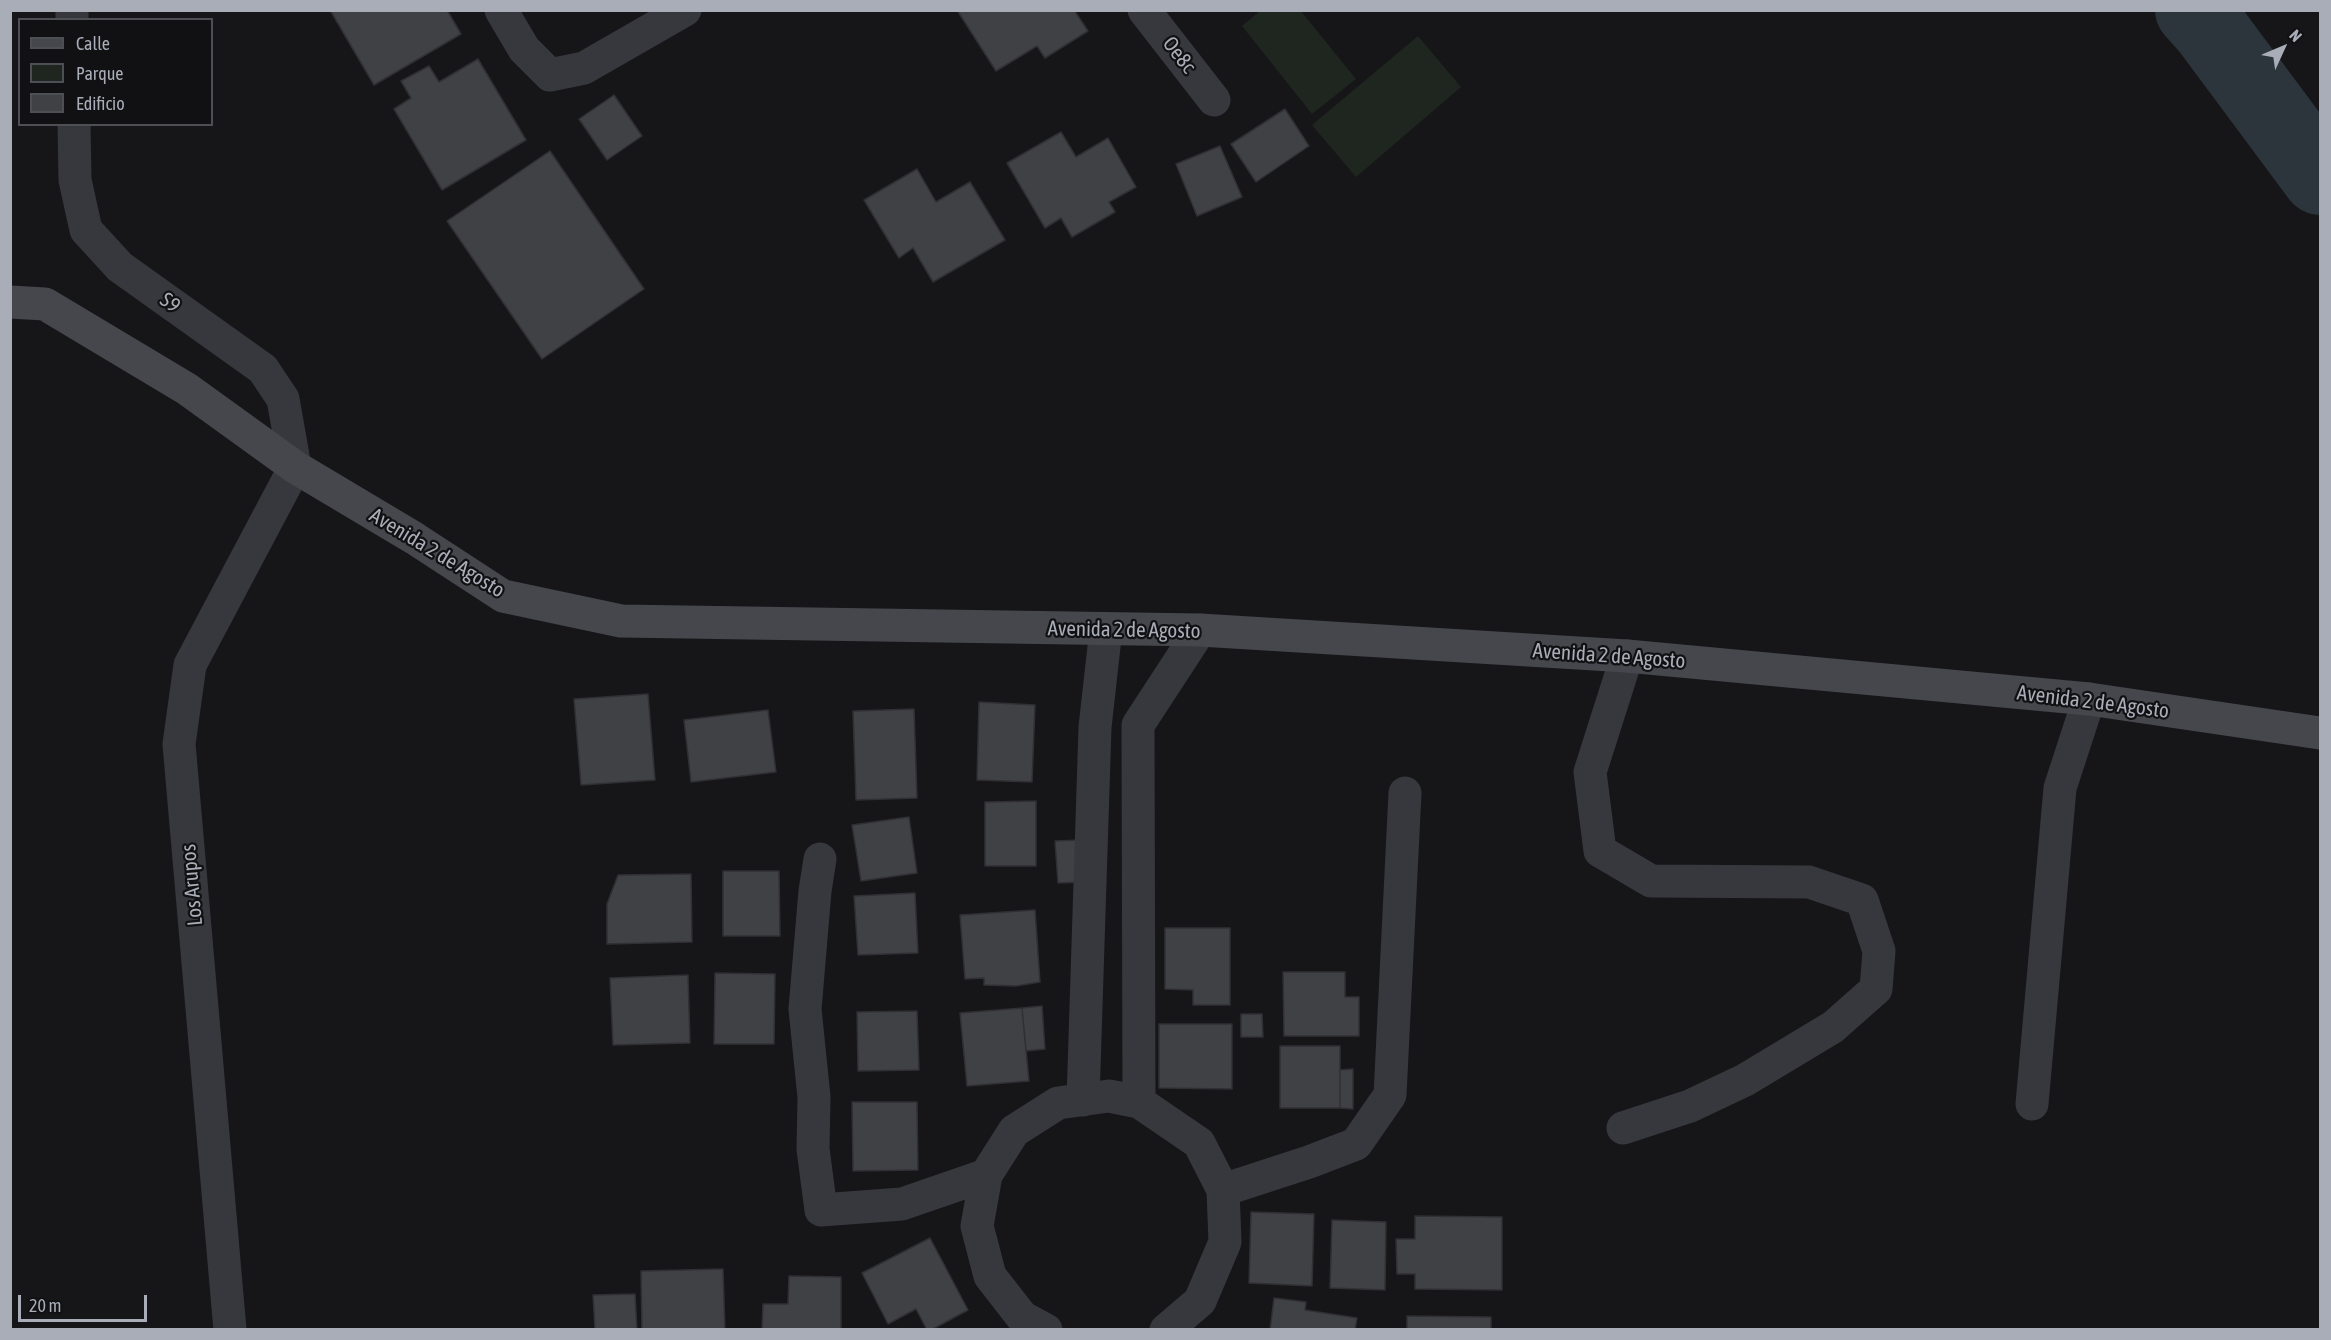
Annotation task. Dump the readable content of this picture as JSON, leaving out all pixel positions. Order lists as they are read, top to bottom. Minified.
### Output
{"streets":{"main road":["Avenida 2 de Agosto"],"street":["Oe8c","S9","Los Arupos"]},"crossings":[["S9","Avenida 2 de Agosto"],["S9","Los Arupos"],["Avenida 2 de Agosto","Los Arupos"]],"legend":["Calle","Parque","Edificio"],"scale_bar":"20 m","north":"top right"}
